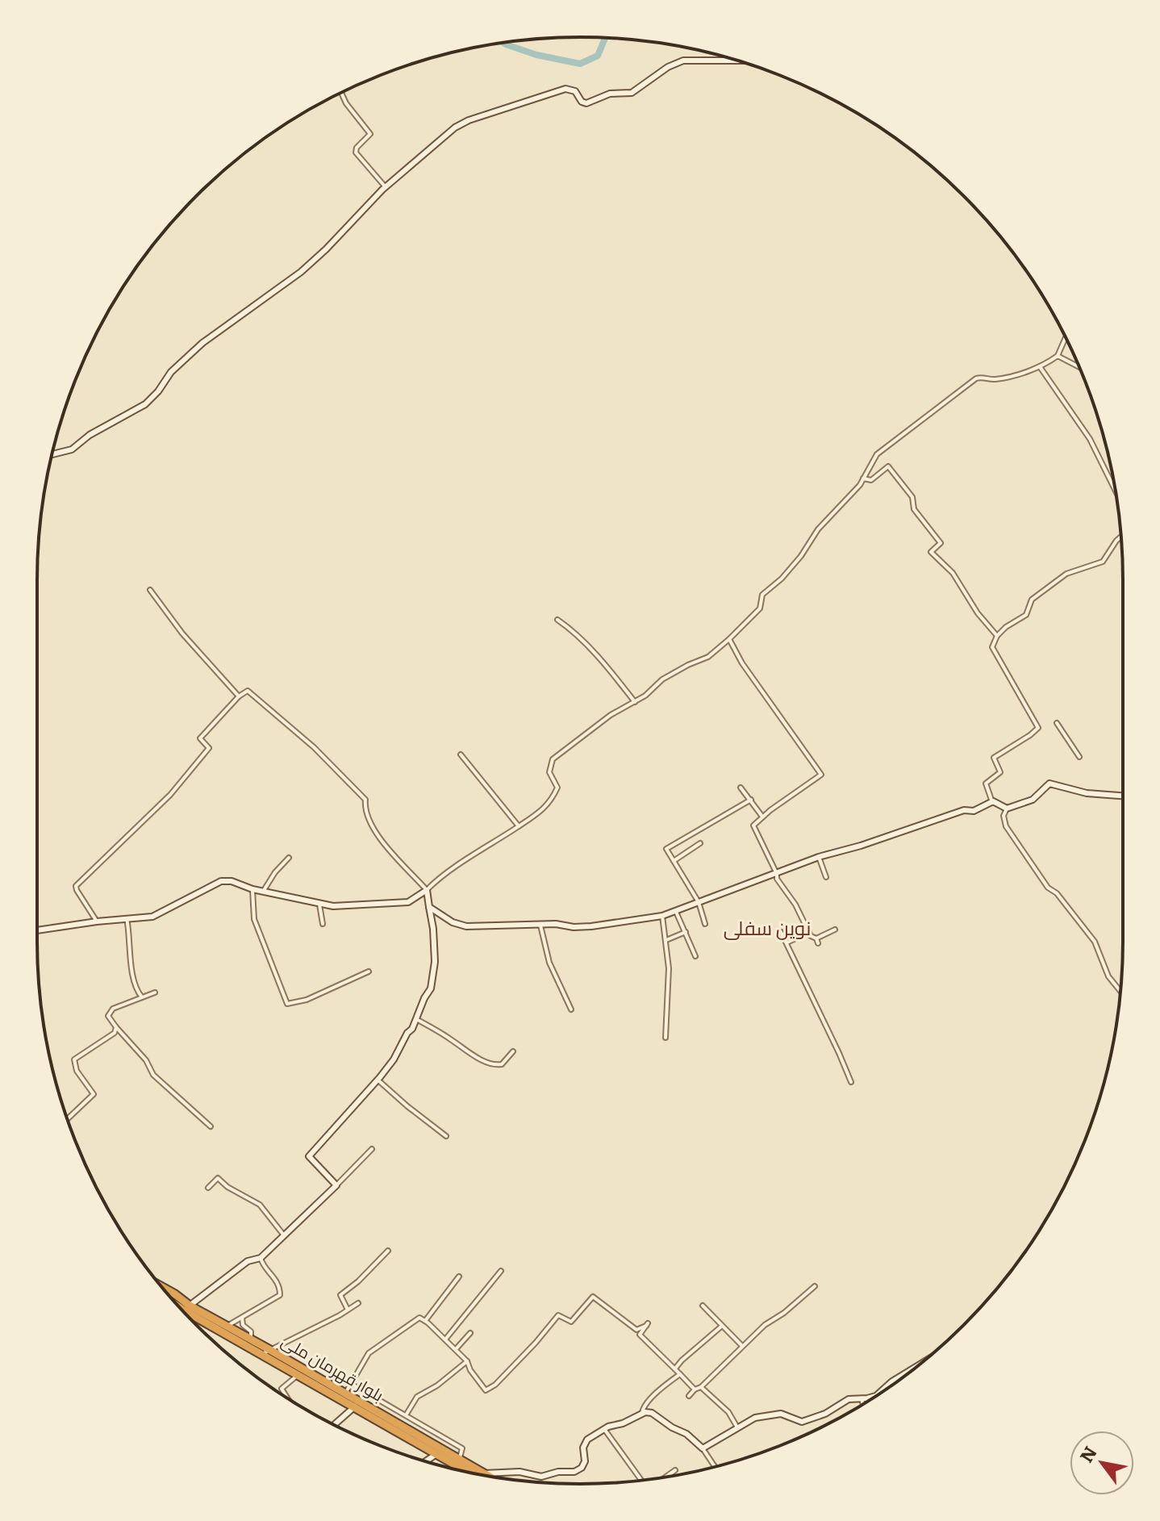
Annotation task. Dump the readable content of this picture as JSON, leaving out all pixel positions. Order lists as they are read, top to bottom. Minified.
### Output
{"streets":{"highway":["بلوار قهرمان ملی"]},"districts":["نوین سفلى"],"north":"top left"}
